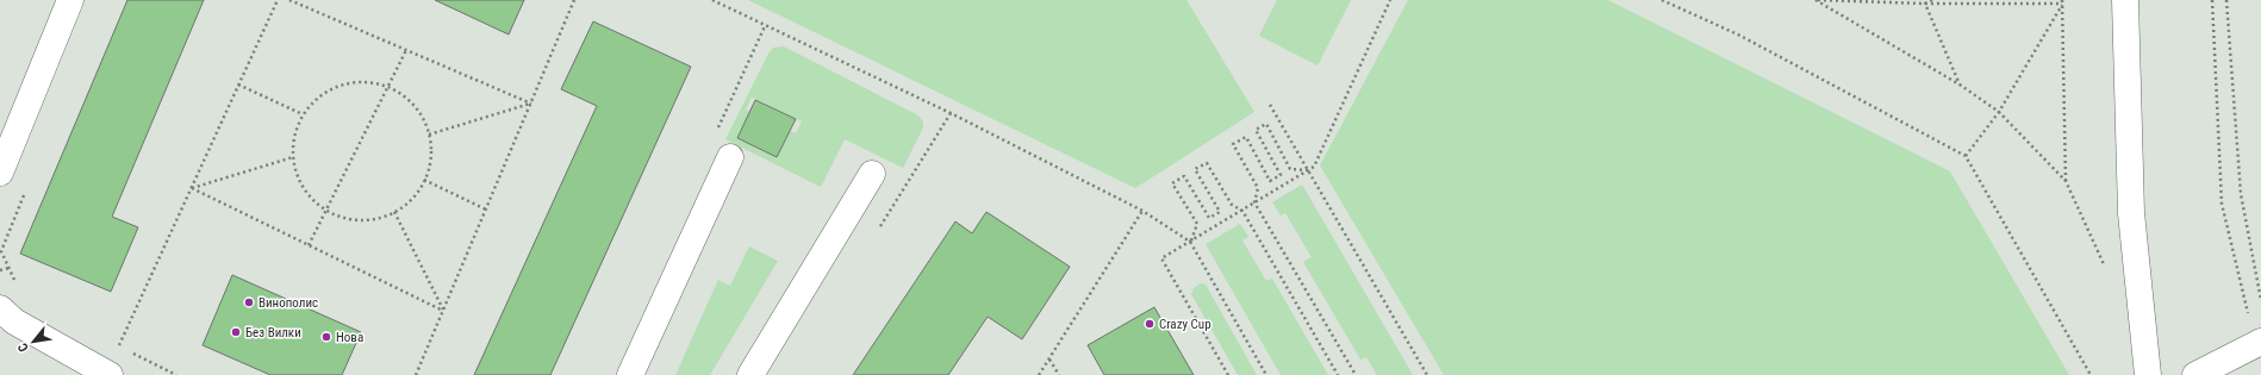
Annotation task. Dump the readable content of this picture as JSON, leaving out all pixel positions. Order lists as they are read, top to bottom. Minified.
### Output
{"places":["Винополис","Crazy Cup","Без Вилки","Нова"],"north":"bottom left"}
